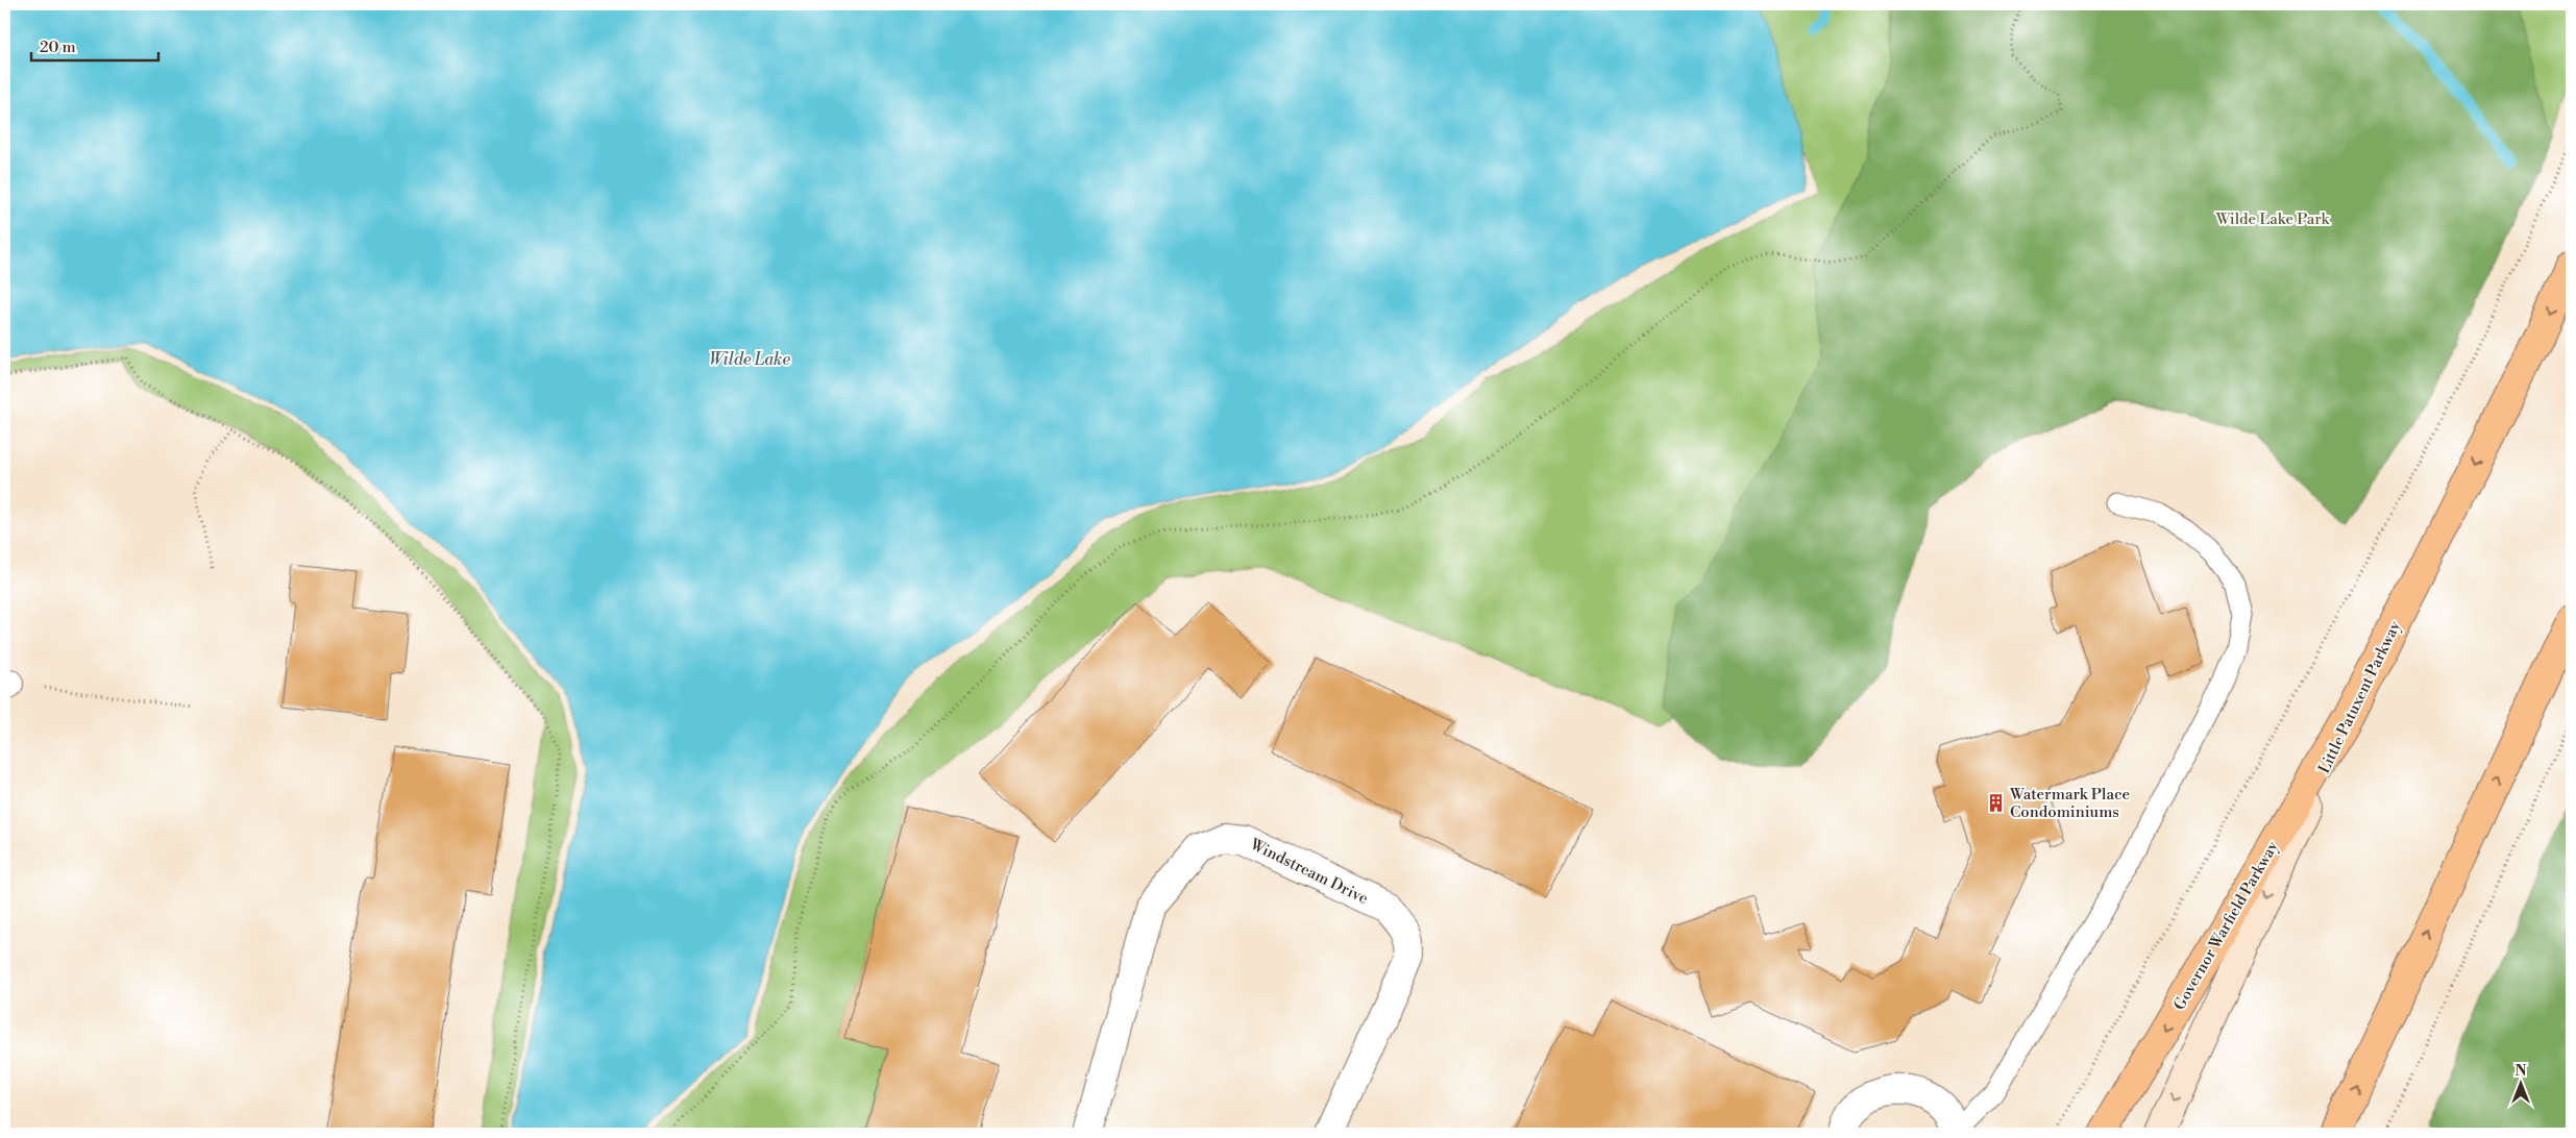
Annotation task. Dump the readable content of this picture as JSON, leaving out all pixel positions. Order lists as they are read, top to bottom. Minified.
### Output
{"streets":{"main road":["Little Patuxent Parkway","Governor Warfield Parkway"],"street":["Windstream Drive"]},"crossings":[["Little Patuxent Parkway","Governor Warfield Parkway"]],"water":["Wilde Lake"],"parks":["Wilde Lake Park"],"places":{"building":["Watermark Place Condominiums"]},"scale_bar":"20 m","north":"top"}
